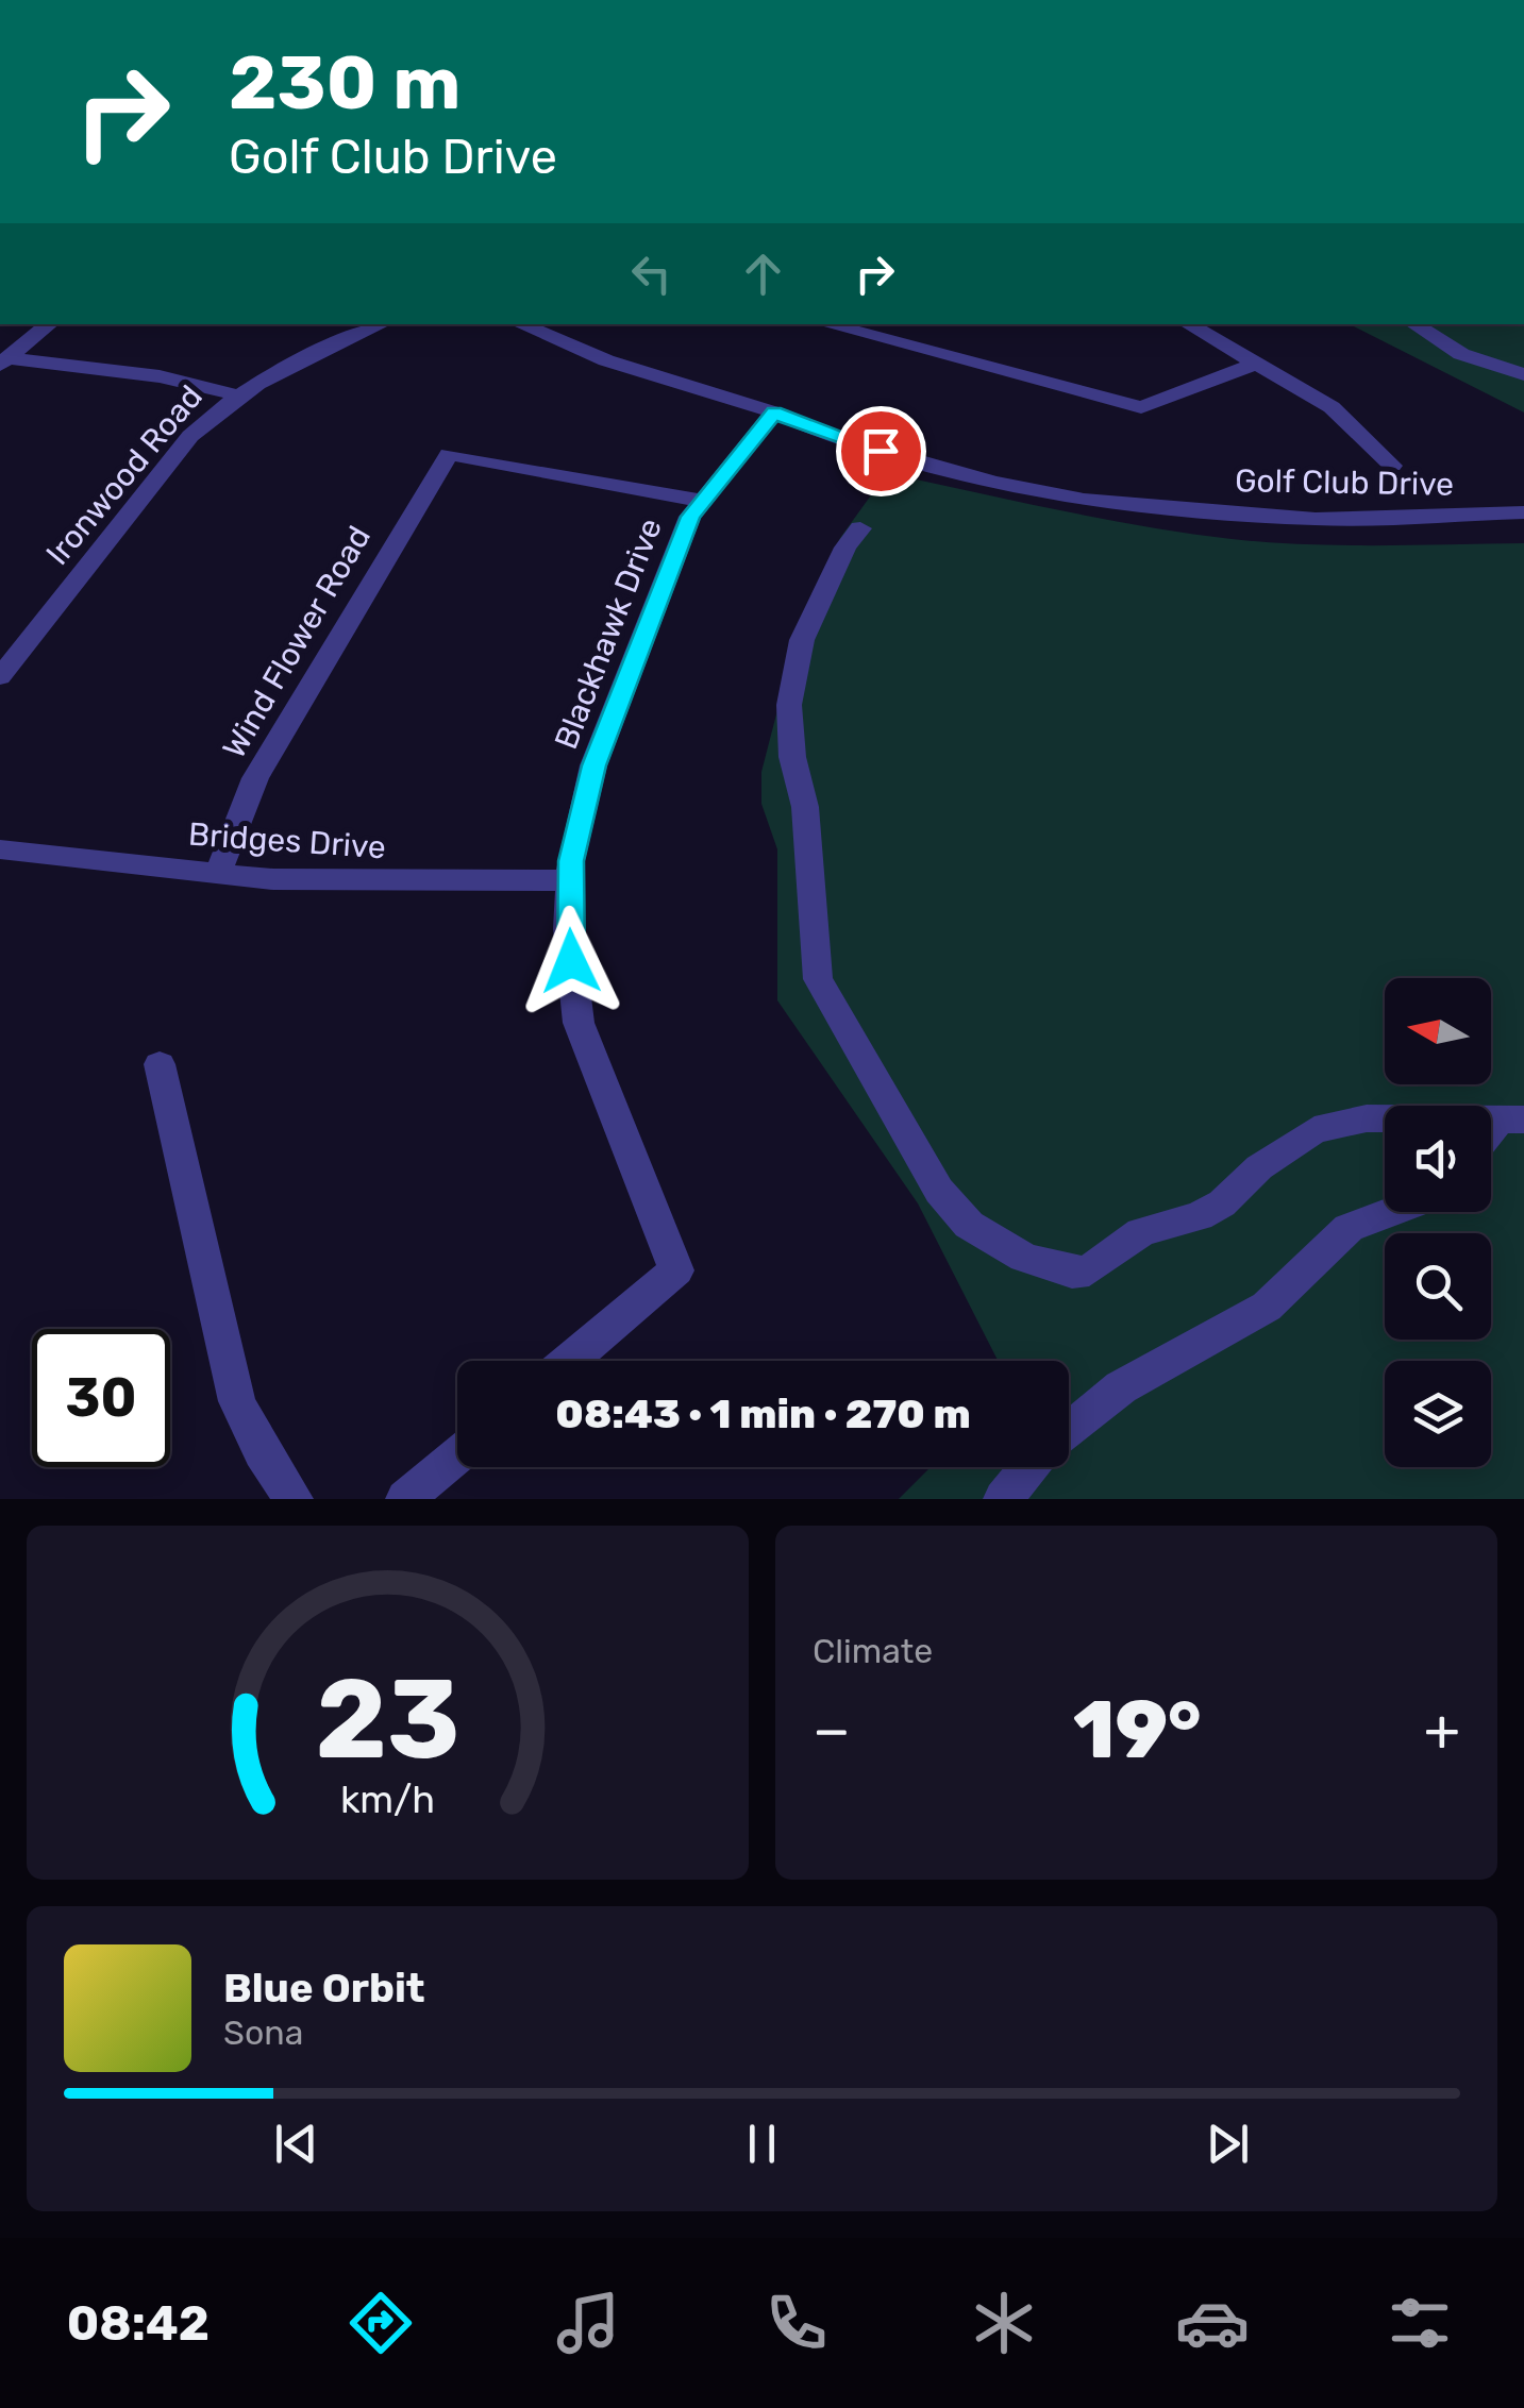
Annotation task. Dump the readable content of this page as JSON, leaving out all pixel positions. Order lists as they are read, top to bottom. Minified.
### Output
{"streets":{"street":["Ironwood Road","Golf Club Drive","Blackhawk Drive","Wind Flower Road","Bridges Drive"]},"crossings":[["Golf Club Drive","Blackhawk Drive"],["Blackhawk Drive","Wind Flower Road"],["Blackhawk Drive","Bridges Drive"],["Wind Flower Road","Bridges Drive"]],"north":"left","page":{"turn":["230 m","Golf Club Drive"],"limit":"30","trip":"08:43 · 1 min · 270 m","tile":"Climate","heat":["−","19°","+"],"song":["Blue Orbit","Sona"],"tabs":"08:42","gauge":["23","km/h"]}}
